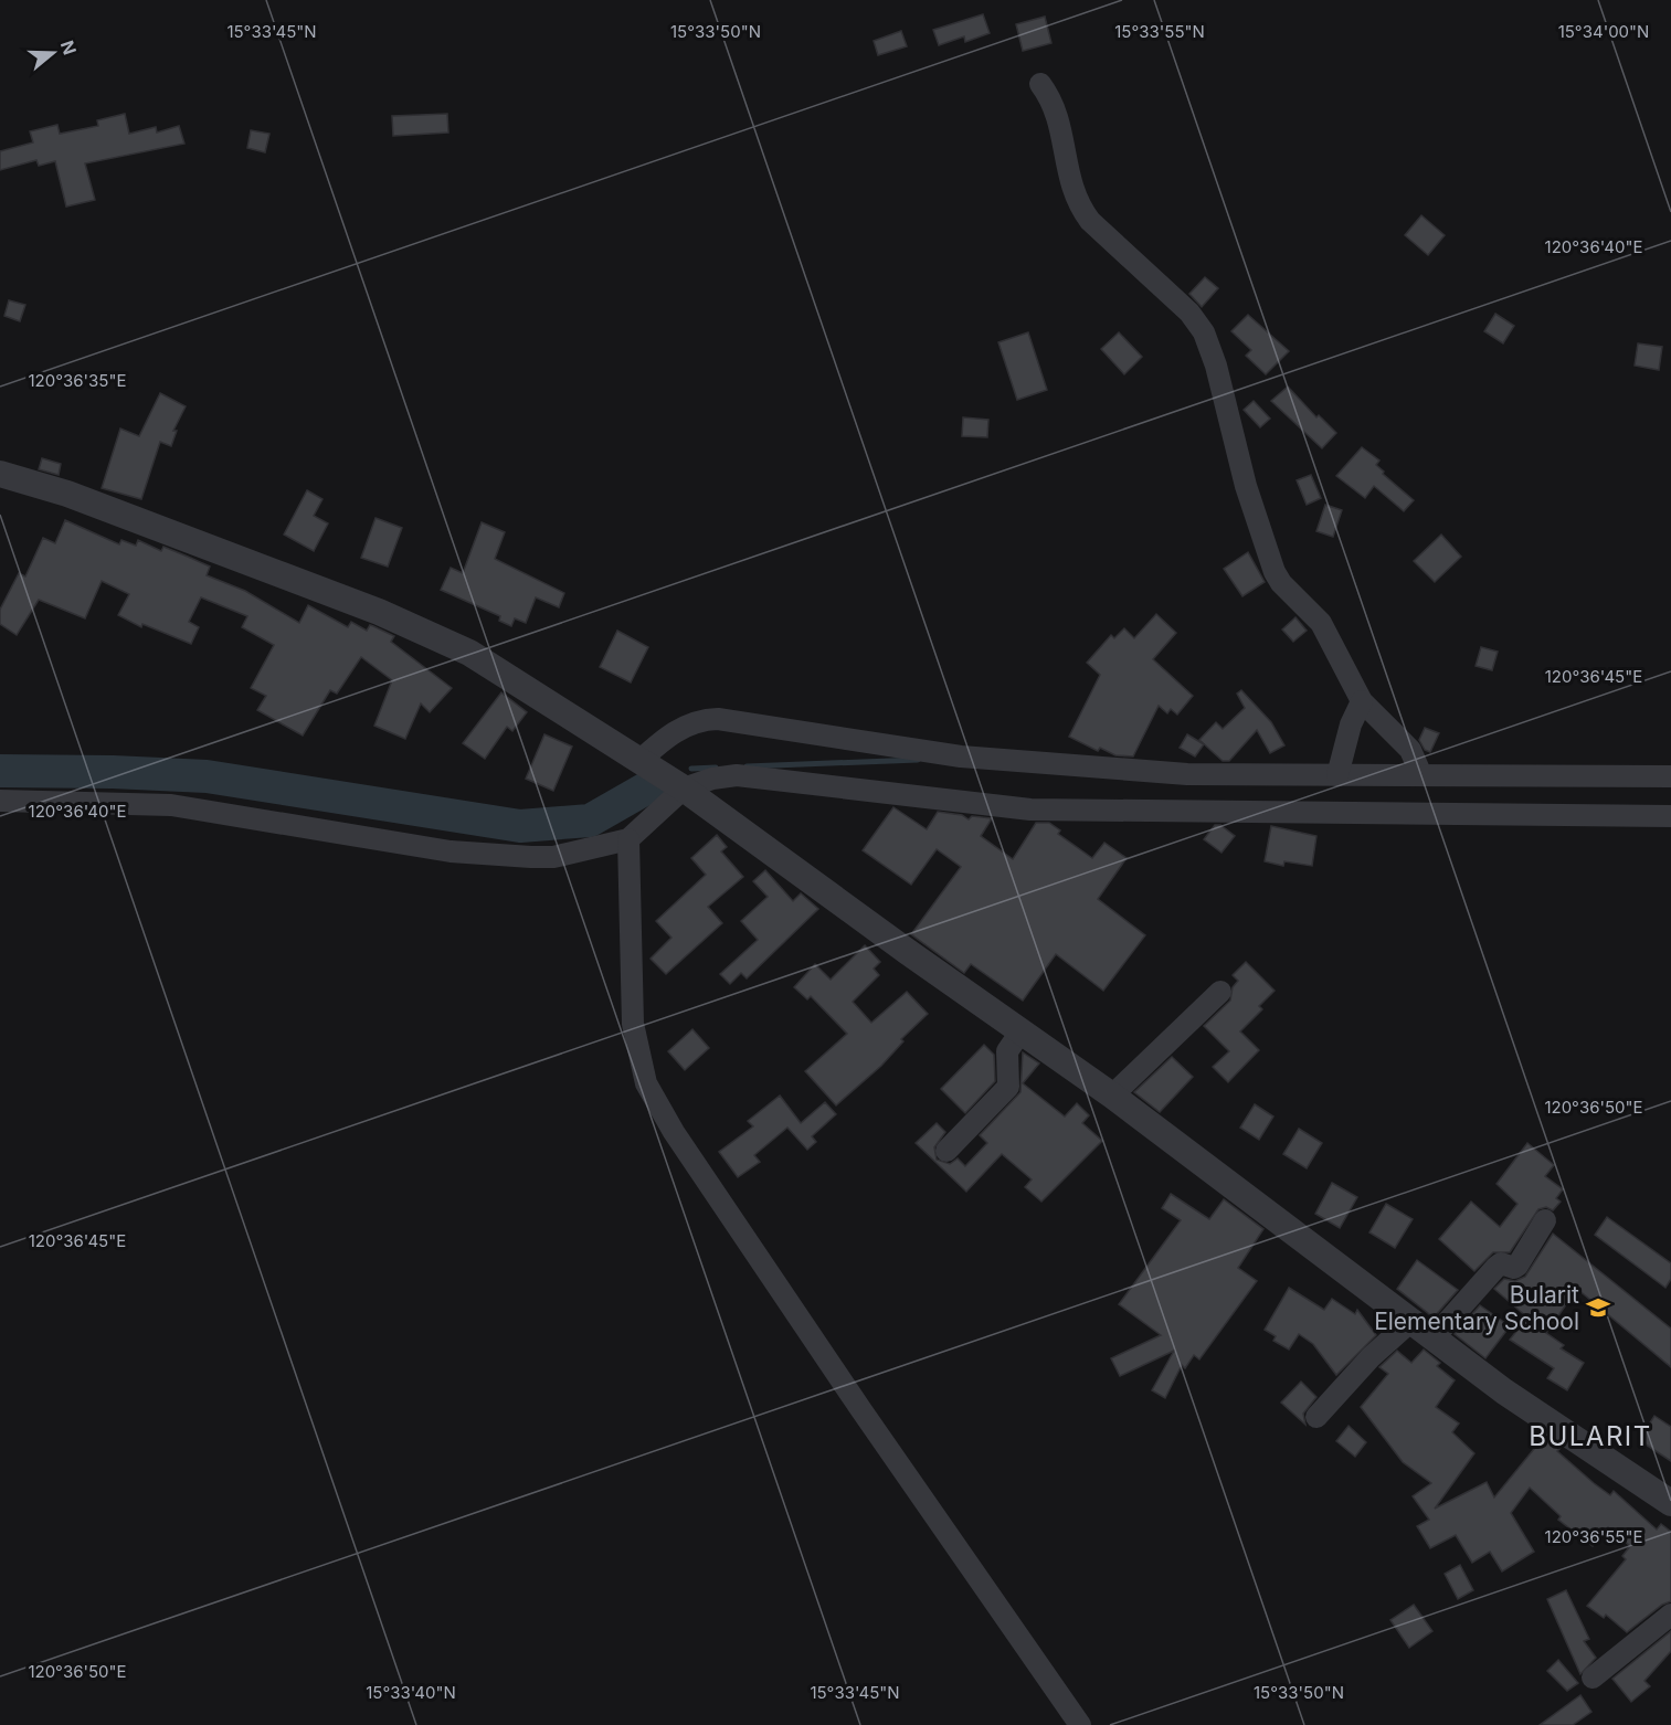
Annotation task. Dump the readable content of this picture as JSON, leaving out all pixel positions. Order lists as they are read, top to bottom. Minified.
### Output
{"districts":["BULARIT"],"places":{"school or university":["Bularit Elementary School"]},"north":"right","coordinates":["15°33'45\"N","15°33'50\"N","15°34'00\"N","15°33'55\"N","120°36'40\"E","120°36'35\"E","120°36'45\"E","120°36'50\"E","120°36'55\"E","15°33'40\"N"]}
